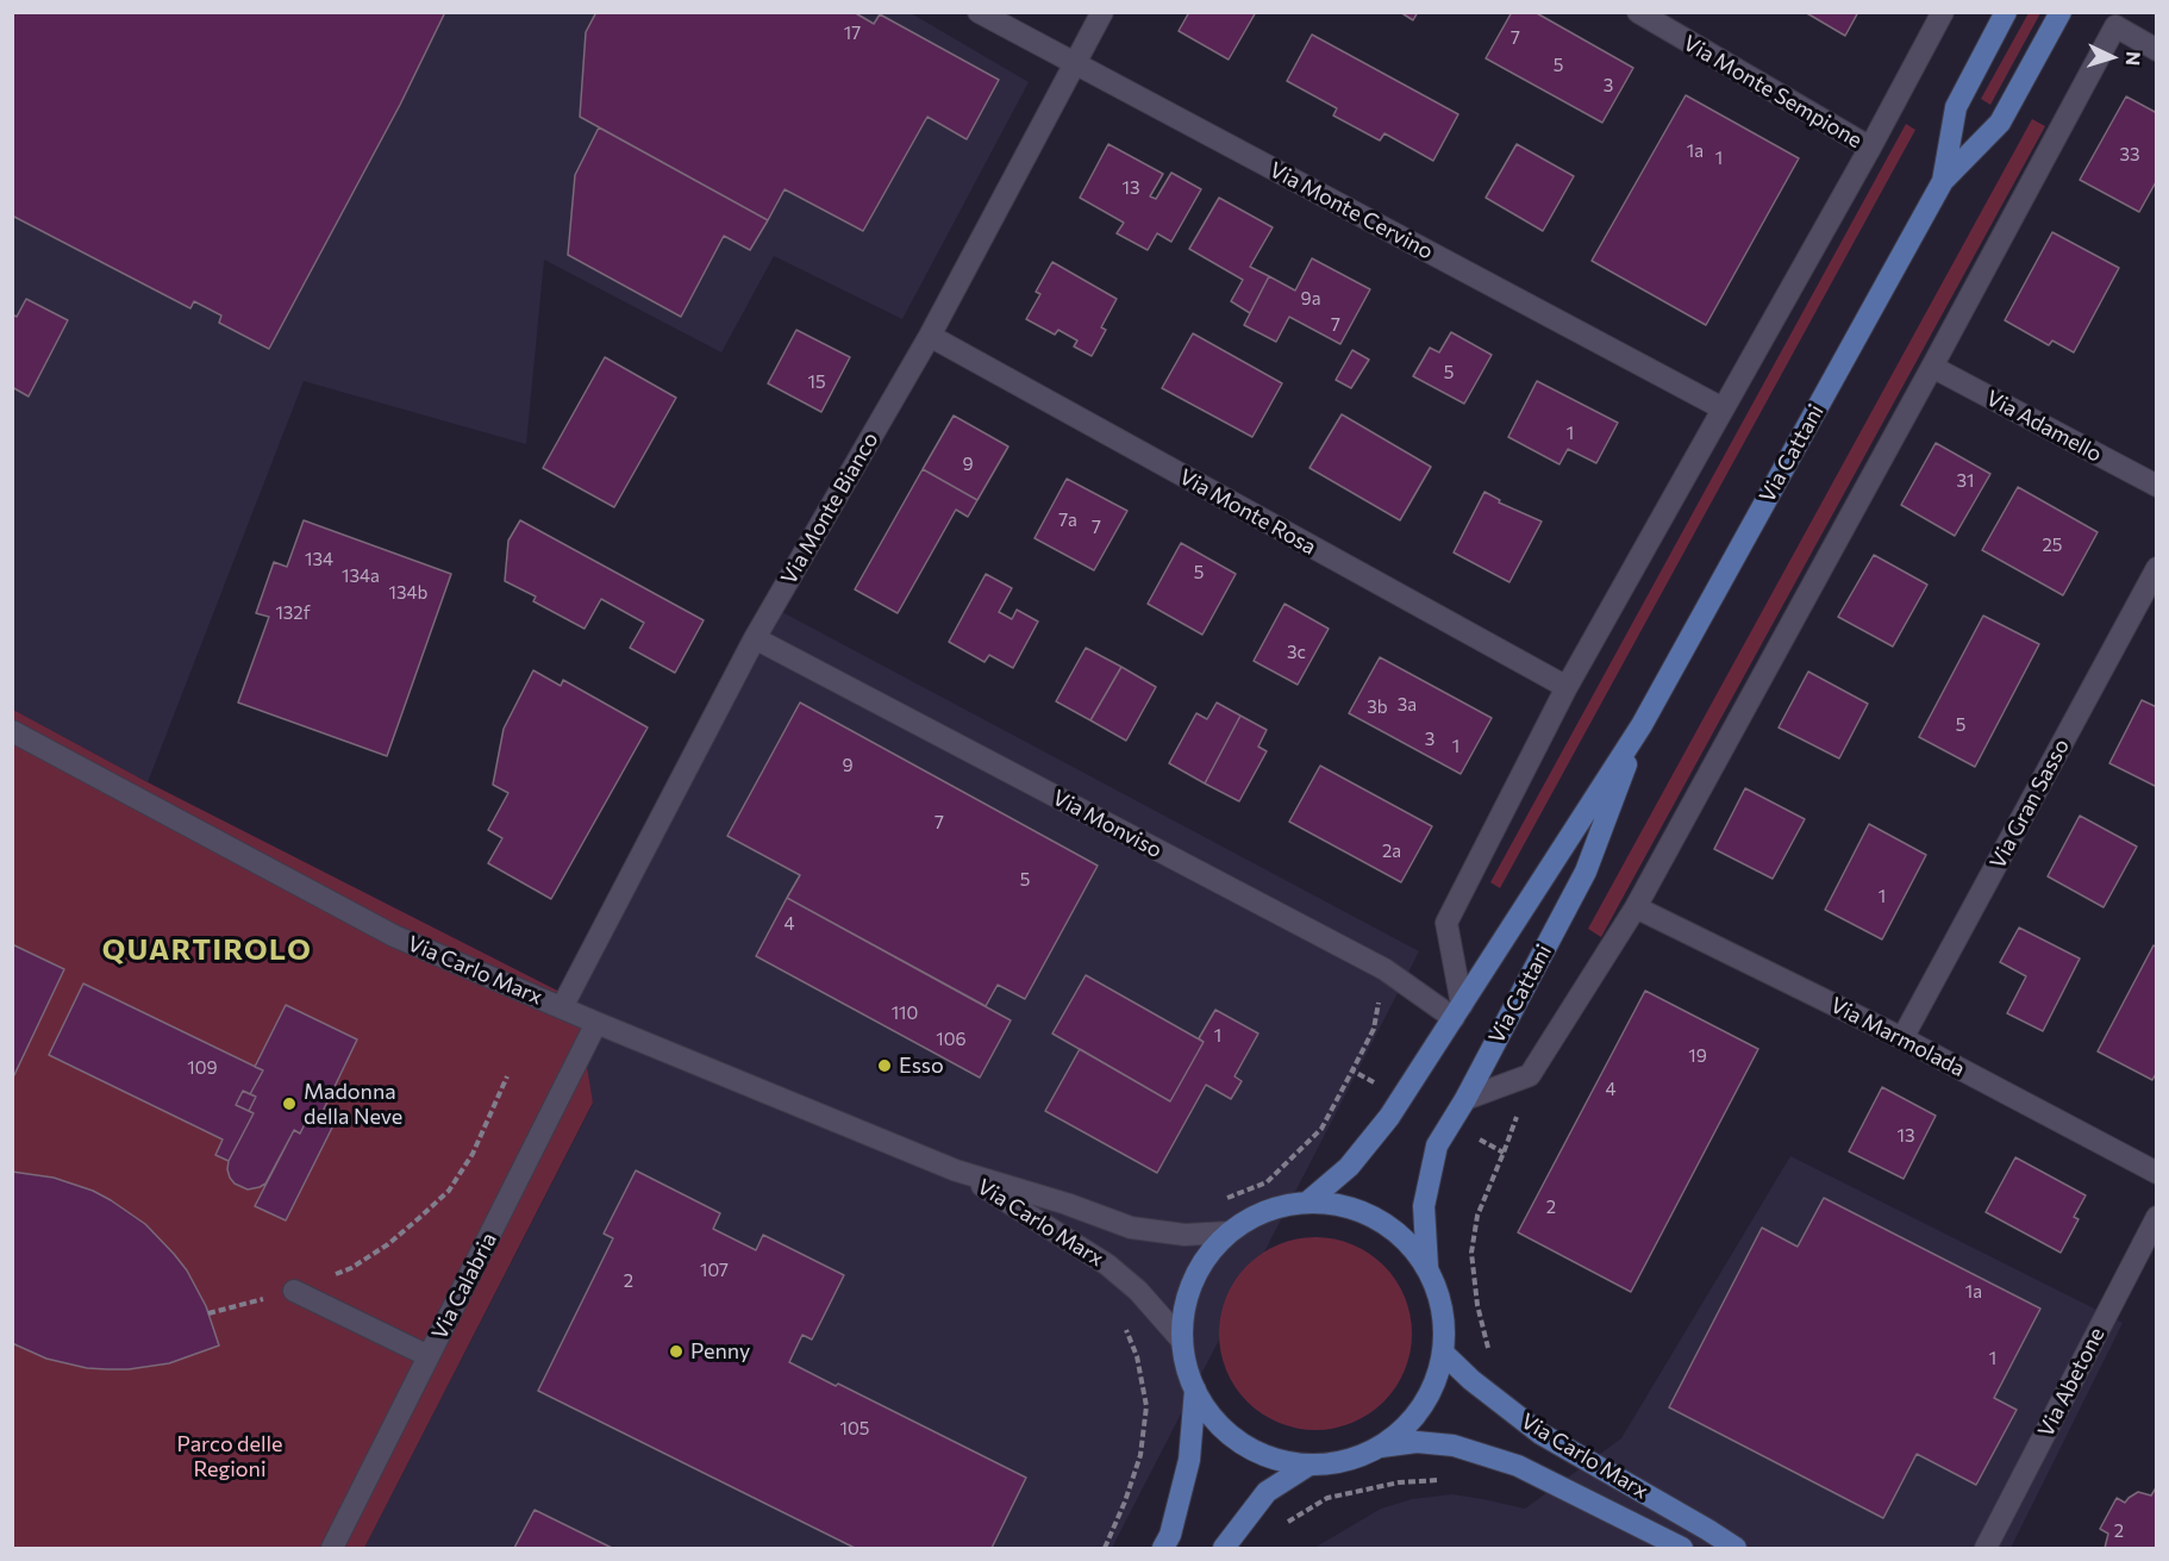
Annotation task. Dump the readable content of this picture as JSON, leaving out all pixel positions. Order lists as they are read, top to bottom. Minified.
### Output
{"streets":{"main road":["Via Cattani","Via Carlo Marx"],"street":["Via Monte Sempione","Via Monte Cervino","Via Adamello","Via Monte Bianco","Via Monte Rosa","Via Gran Sasso","Via Monviso","Via Marmolada","Via Calabria","Via Abetone"]},"crossings":[["Via Monte Cervino","Via Monte Bianco"],["Via Cattani","Via Monviso"],["Via Cattani","Via Carlo Marx"],["Via Monte Bianco","Via Monte Rosa"],["Via Monte Bianco","Via Monviso"],["Via Monte Bianco","Via Carlo Marx"],["Via Gran Sasso","Via Marmolada"],["Via Carlo Marx","Via Calabria"]],"districts":["QUARTIROLO"],"parks":["Parco delle Regioni"],"places":["Esso","Madonna della Neve","Penny"],"house_numbers":["17","7","5","3","1a","33","1","13","9a","7","5","15","1","9","31","7a","7","25","134","5","134a","134b","132f","3c","3a","3b","5","3","1","9","7","2a","5","1","4","110","1","106","19","109","4","13","2","107","2","1a","1","105","2"],"north":"right"}
